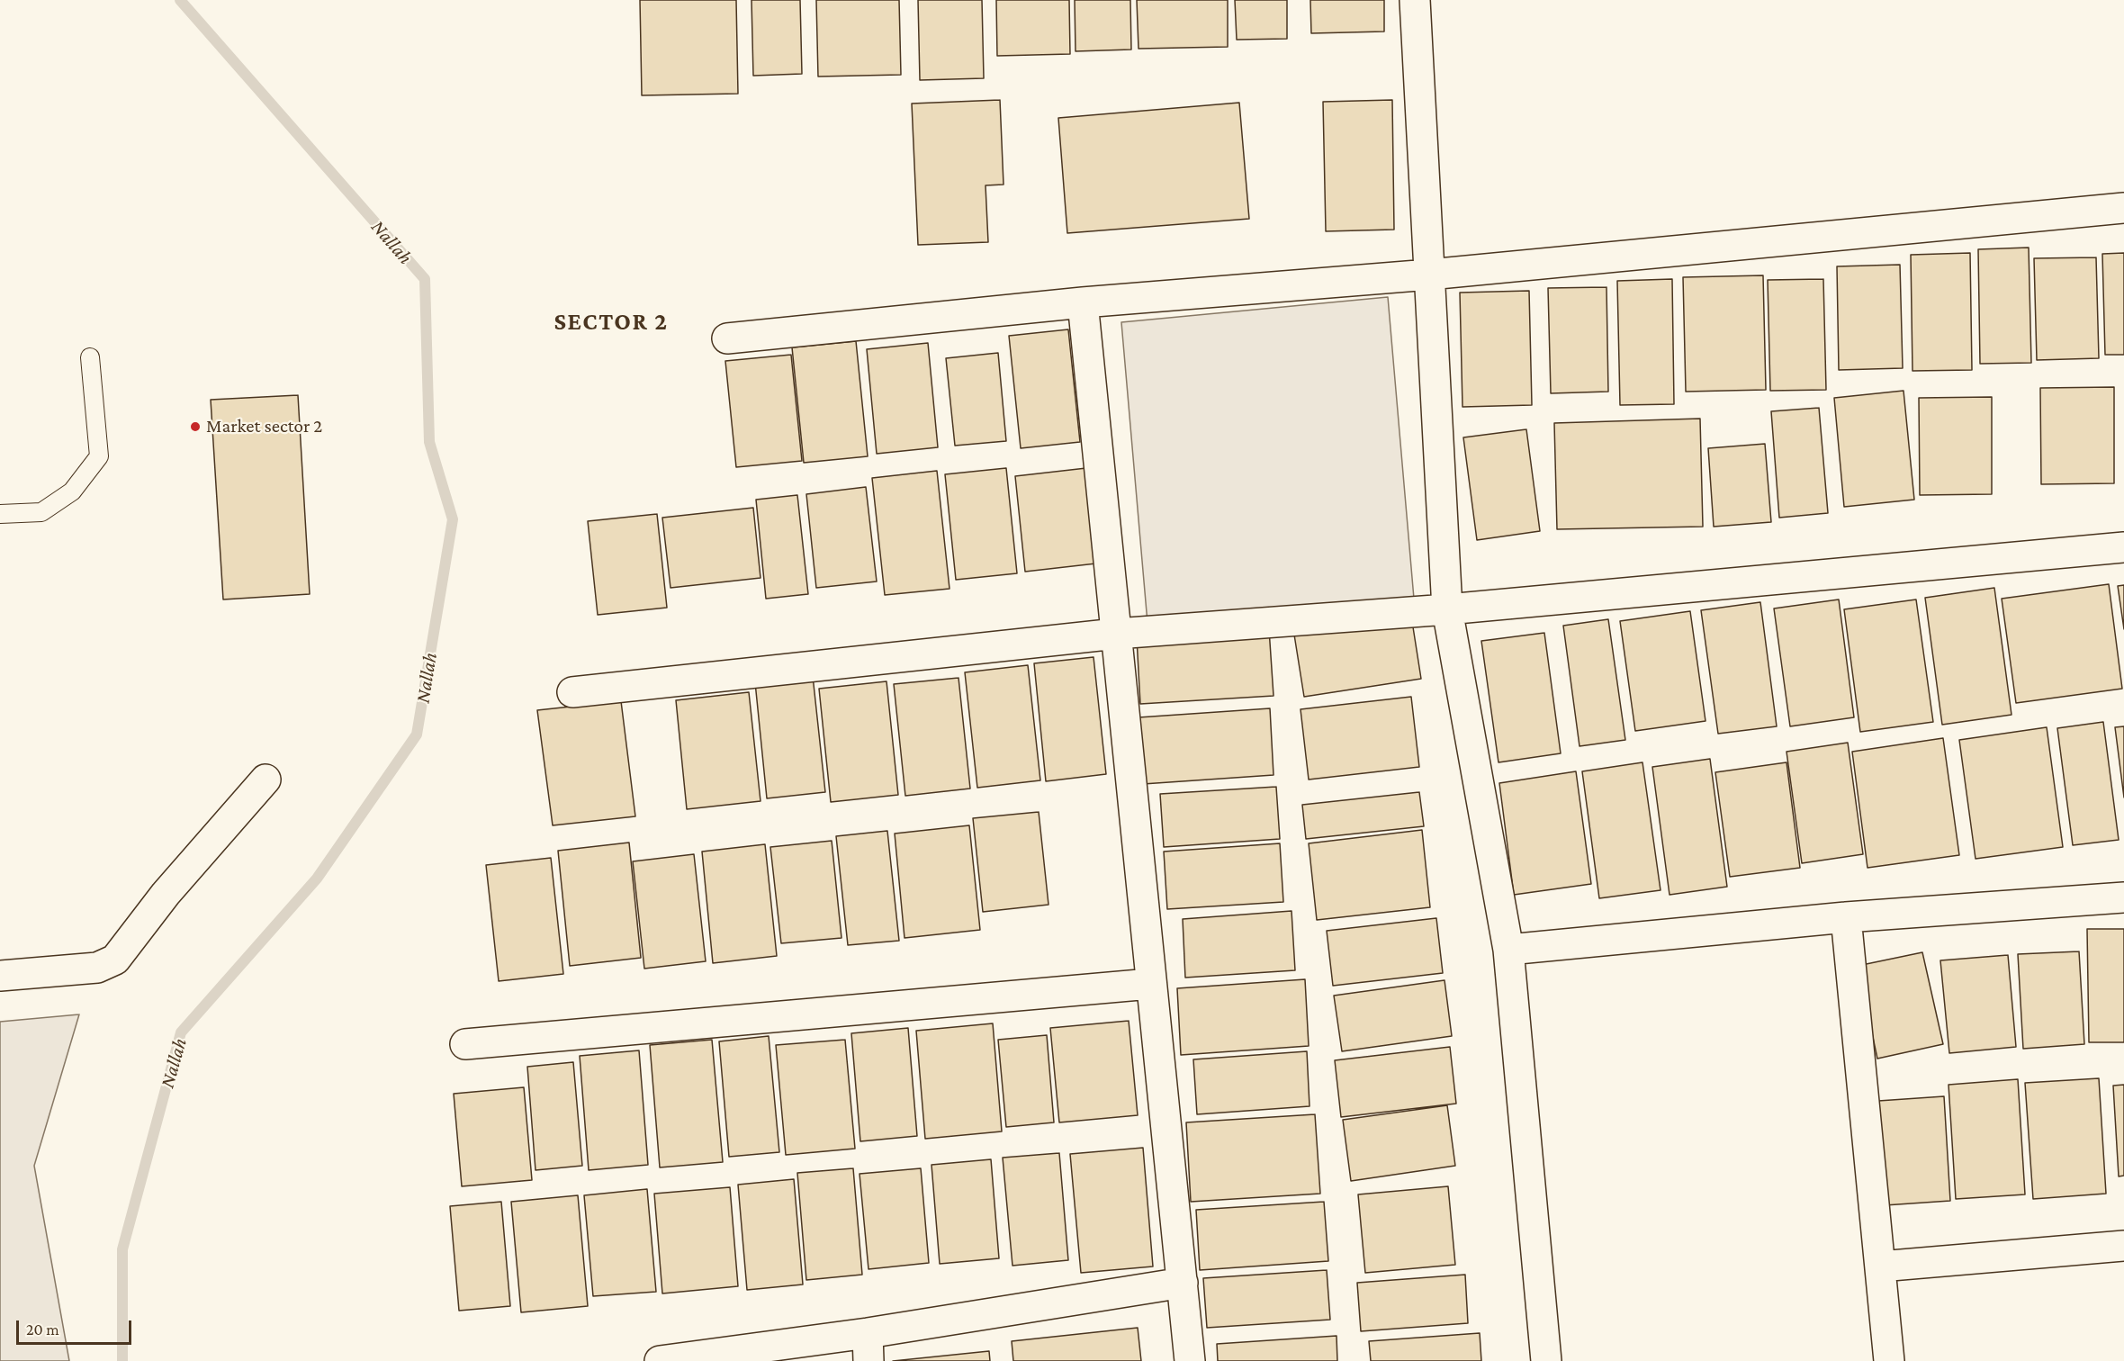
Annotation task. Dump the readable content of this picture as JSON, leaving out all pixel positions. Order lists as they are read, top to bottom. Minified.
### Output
{"districts":["SECTOR 2"],"water":["Nallah"],"places":["Market sector 2"],"scale_bar":"20 m"}
